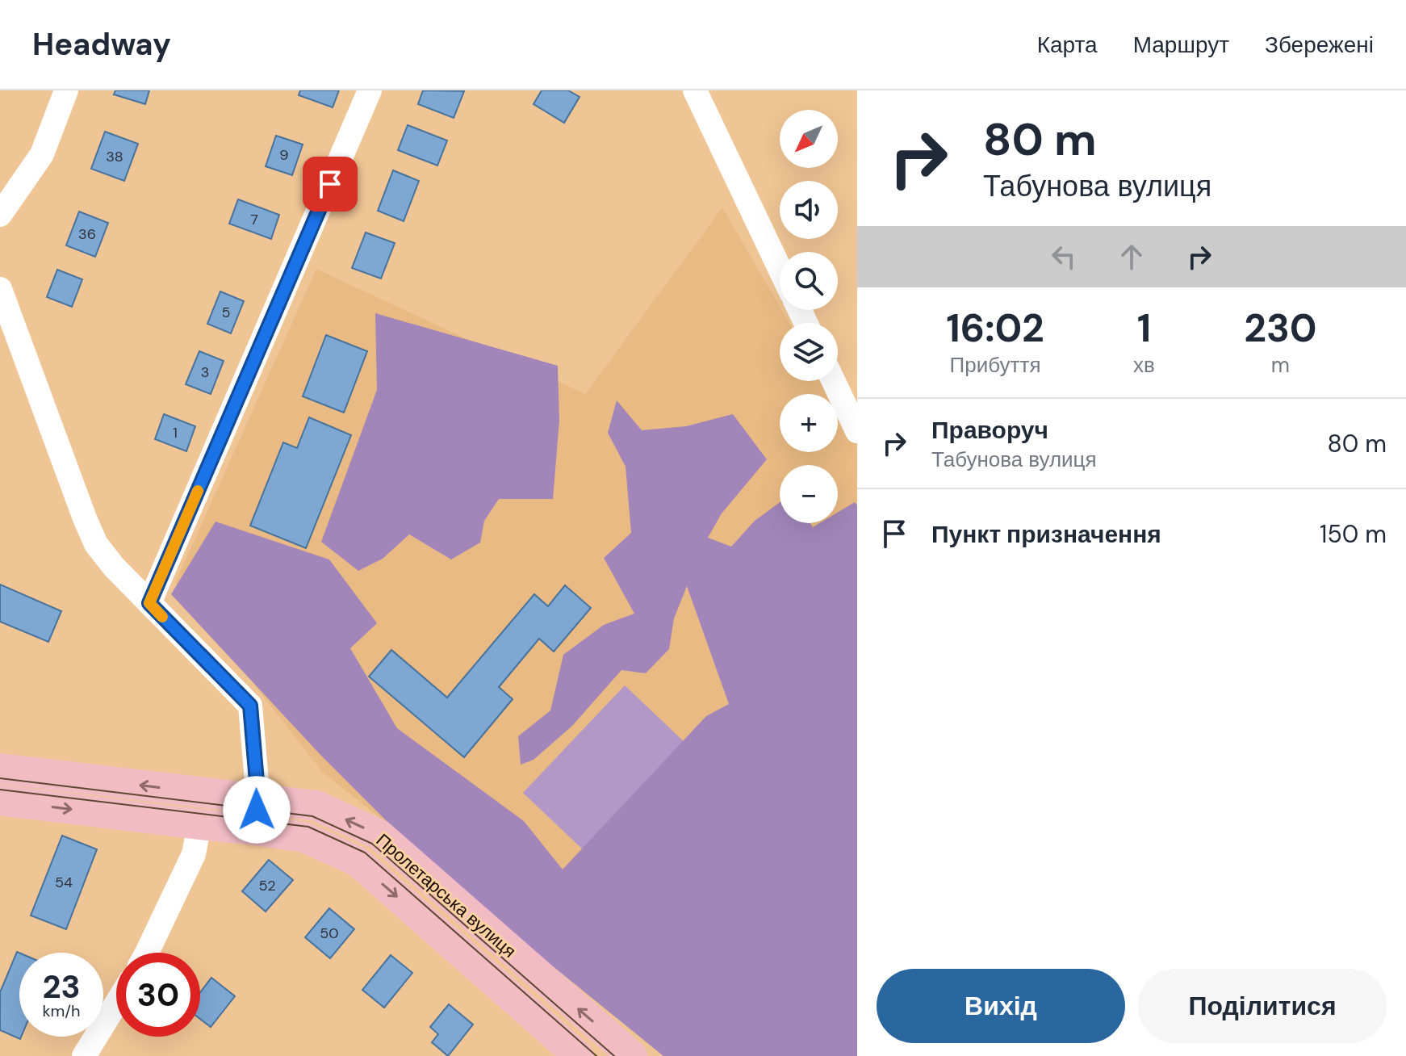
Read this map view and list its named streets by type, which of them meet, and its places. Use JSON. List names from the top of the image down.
{
  "streets": {
    "main road": ["Пролетарська вулиця"]
  },
  "house_numbers": [
    "9",
    "38",
    "7",
    "36",
    "5",
    "3",
    "1",
    "54",
    "52",
    "50"
  ],
  "north": "bottom left",
  "page": {
    "header": "Headway",
    "nav": ["Карта", "Маршрут", "Збережені"],
    "turn": ["80 m", "Табунова вулиця"],
    "map_buttons": ["+", "−"],
    "eta": [
      "16:02",
      "Прибуття",
      "1",
      "хв",
      "230",
      "m"
    ],
    "list": [
      {
        "name": "Праворуч",
        "note": "Табунова вулиця",
        "value": "80 m"
      },
      {
        "name": "Пункт призначення",
        "value": "150 m"
      }
    ],
    "speed": "23 km/h",
    "limit": "30",
    "buttons": ["Вихід", "Поділитися"]
  }
}
